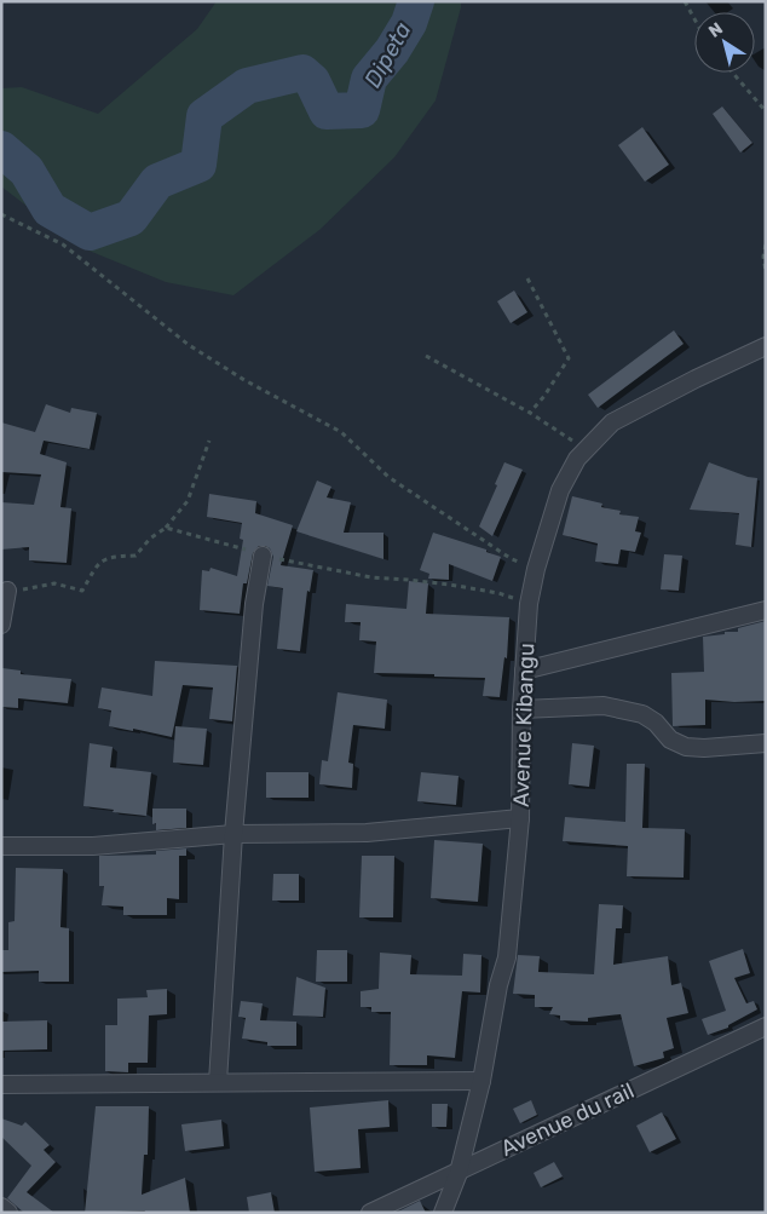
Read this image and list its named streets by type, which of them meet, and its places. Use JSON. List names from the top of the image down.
{
  "streets": {
    "street": ["Avenue Kibangu", "Avenue du rail"]
  },
  "crossings": [
    ["Avenue Kibangu", "Avenue du rail"]
  ],
  "water": ["Dipeta"],
  "north": "top left"
}
